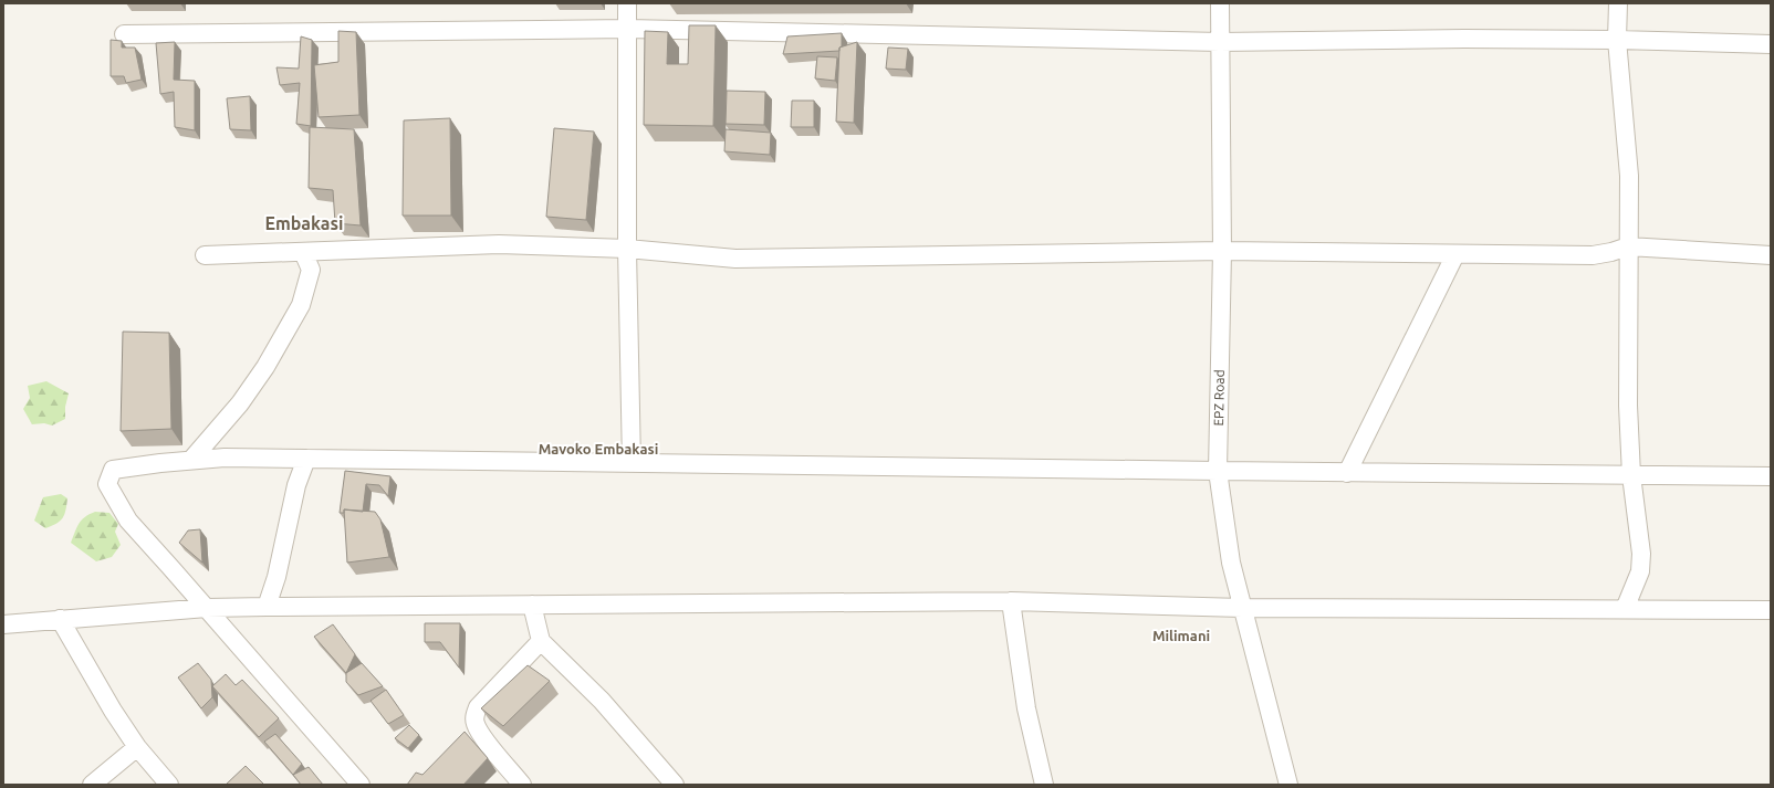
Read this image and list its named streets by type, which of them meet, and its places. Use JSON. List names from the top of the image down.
{
  "streets": {
    "street": ["EPZ Road"]
  },
  "districts": ["Embakasi", "Mavoko Embakasi", "Milimani"]
}
